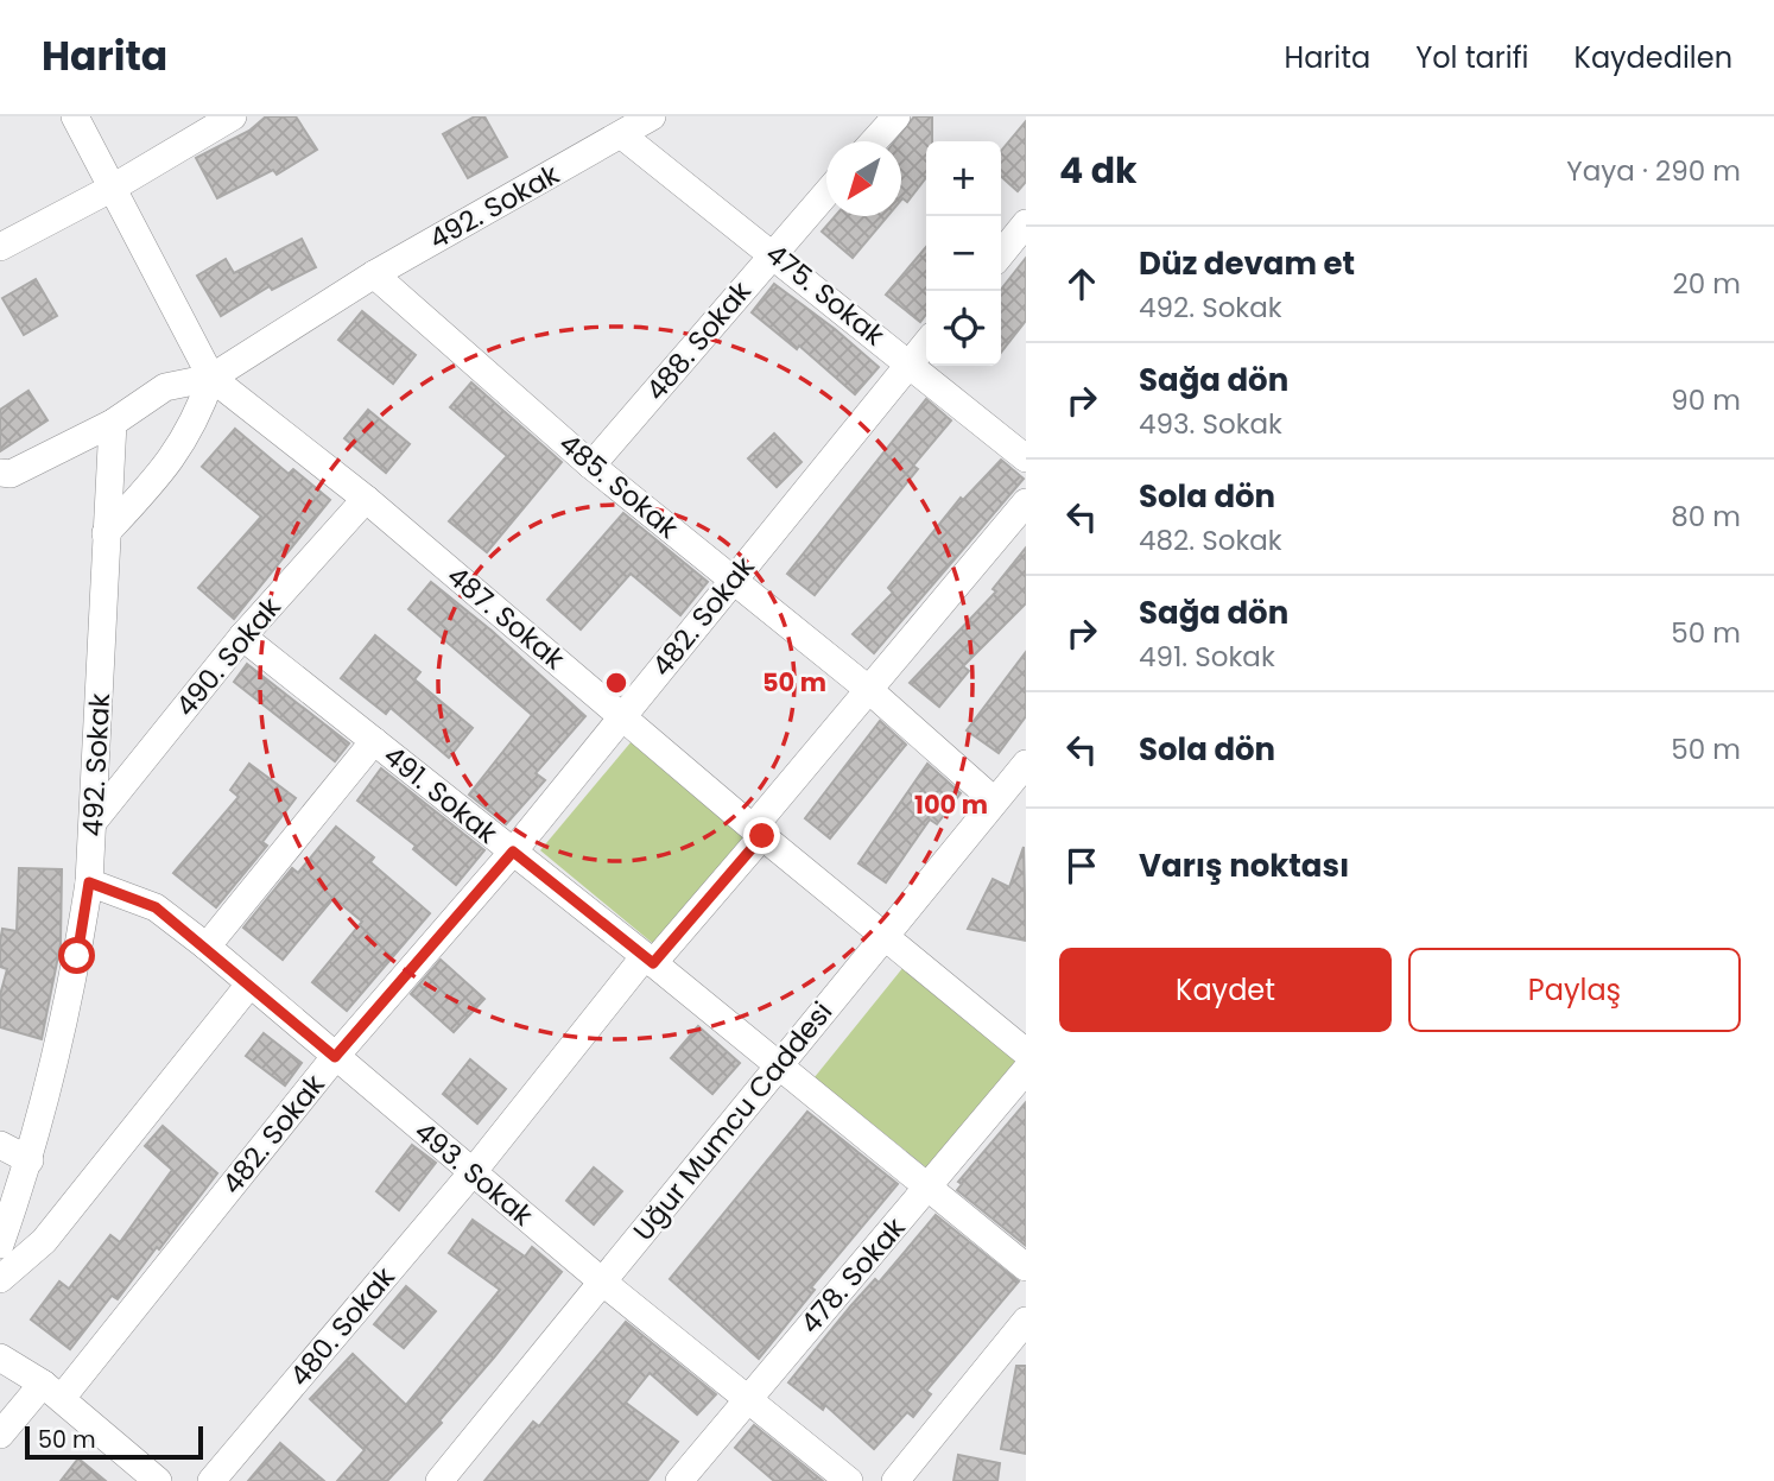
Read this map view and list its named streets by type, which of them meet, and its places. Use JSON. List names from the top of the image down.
{
  "streets": {
    "street": [
      "492. Sokak",
      "475. Sokak",
      "488. Sokak",
      "485. Sokak",
      "482. Sokak",
      "487. Sokak",
      "490. Sokak",
      "491. Sokak",
      "Uğur Mumcu Caddesi",
      "493. Sokak",
      "478. Sokak",
      "480. Sokak"
    ]
  },
  "crossings": [
    ["492. Sokak", "475. Sokak"],
    ["492. Sokak", "485. Sokak"],
    ["492. Sokak", "487. Sokak"],
    ["492. Sokak", "490. Sokak"],
    ["492. Sokak", "493. Sokak"],
    ["475. Sokak", "488. Sokak"],
    ["475. Sokak", "482. Sokak"],
    ["488. Sokak", "485. Sokak"],
    ["485. Sokak", "482. Sokak"],
    ["485. Sokak", "Uğur Mumcu Caddesi"],
    ["485. Sokak", "480. Sokak"],
    ["482. Sokak", "487. Sokak"],
    ["482. Sokak", "491. Sokak"],
    ["482. Sokak", "493. Sokak"],
    ["487. Sokak", "490. Sokak"],
    ["487. Sokak", "Uğur Mumcu Caddesi"],
    ["487. Sokak", "480. Sokak"],
    ["490. Sokak", "491. Sokak"],
    ["491. Sokak", "Uğur Mumcu Caddesi"],
    ["491. Sokak", "478. Sokak"],
    ["491. Sokak", "480. Sokak"],
    ["Uğur Mumcu Caddesi", "493. Sokak"],
    ["493. Sokak", "478. Sokak"],
    ["493. Sokak", "480. Sokak"]
  ],
  "scale_bar": "50 m",
  "north": "bottom left",
  "page": {
    "header": "Harita",
    "nav": ["Harita", "Yol tarifi", "Kaydedilen"],
    "heading": ["4 dk", "Yaya · 290 m"],
    "map_buttons": ["+", "−"],
    "list": [
      ["Düz devam et", "492. Sokak", "20 m"],
      ["Sağa dön", "493. Sokak", "90 m"],
      ["Sola dön", "482. Sokak", "80 m"],
      ["Sağa dön", "491. Sokak", "50 m"],
      ["Sola dön", "50 m"],
      "Varış noktası"
    ],
    "buttons": ["Kaydet", "Paylaş"],
    "scale": "50 m"
  },
  "rings": ["50 m", "100 m"]
}
